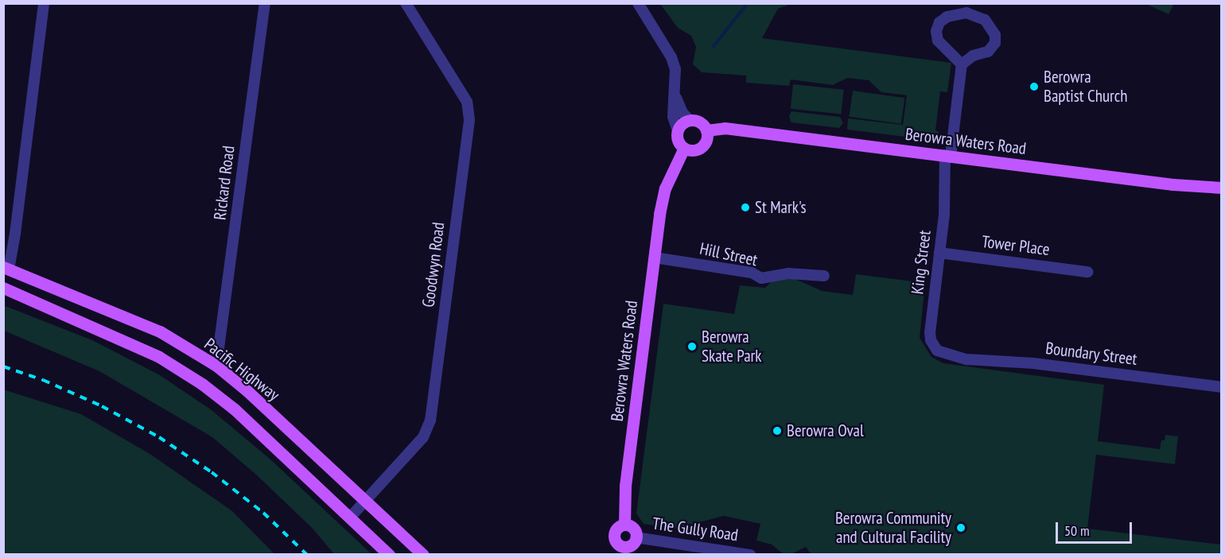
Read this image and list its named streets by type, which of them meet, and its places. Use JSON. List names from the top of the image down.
{
  "streets": {
    "main road": ["Berowra Waters Road", "Pacific Highway"],
    "street": [
      "Rickard Road",
      "Tower Place",
      "Hill Street",
      "King Street",
      "Goodwyn Road",
      "Boundary Street",
      "The Gully Road"
    ]
  },
  "crossings": [
    ["Berowra Waters Road", "Hill Street"],
    ["Berowra Waters Road", "King Street"],
    ["Berowra Waters Road", "The Gully Road"],
    ["Rickard Road", "Pacific Highway"],
    ["Tower Place", "King Street"],
    ["King Street", "Boundary Street"],
    ["Goodwyn Road", "Pacific Highway"]
  ],
  "places": [
    "Berowra Baptist Church",
    "St Mark's",
    "Berowra Skate Park",
    "Berowra Oval",
    "Berowra Community and Cultural Facility"
  ],
  "scale_bar": "50 m"
}
